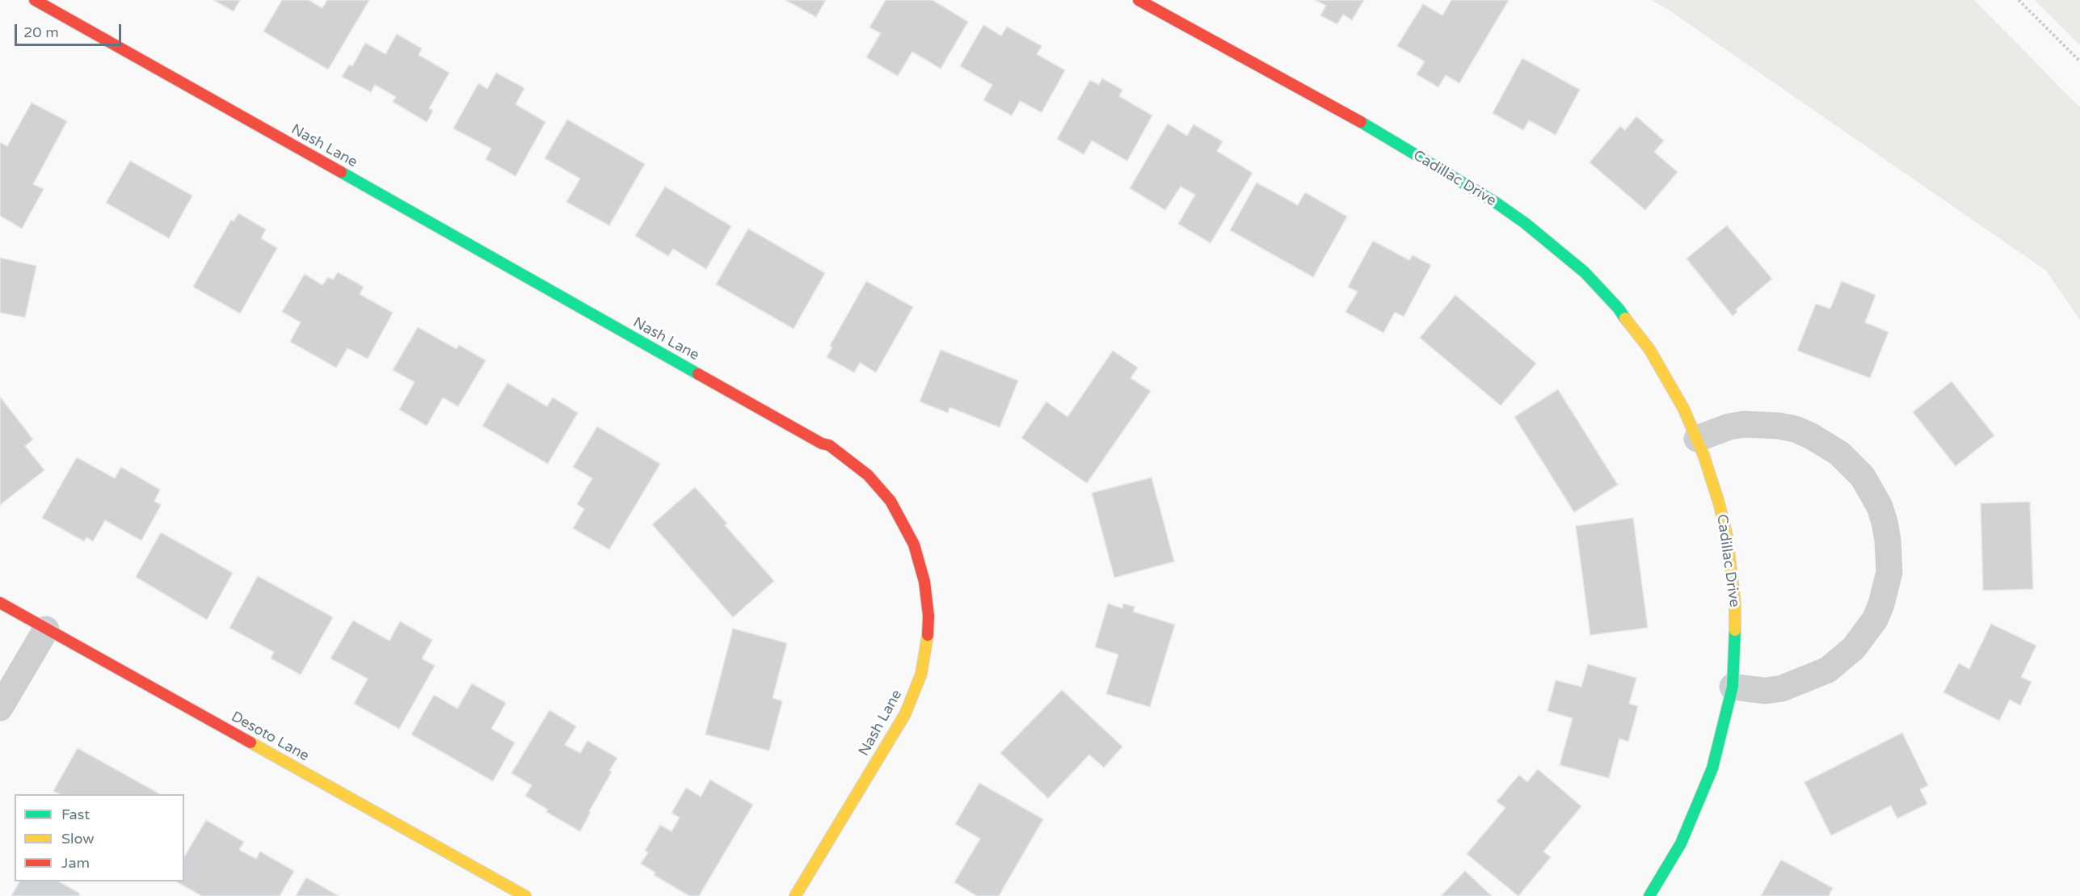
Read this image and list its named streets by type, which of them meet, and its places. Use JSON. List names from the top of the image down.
{
  "streets": {
    "street": ["Nash Lane", "Cadillac Drive", "Desoto Lane"]
  },
  "legend": ["Fast", "Slow", "Jam"],
  "scale_bar": "20 m"
}
